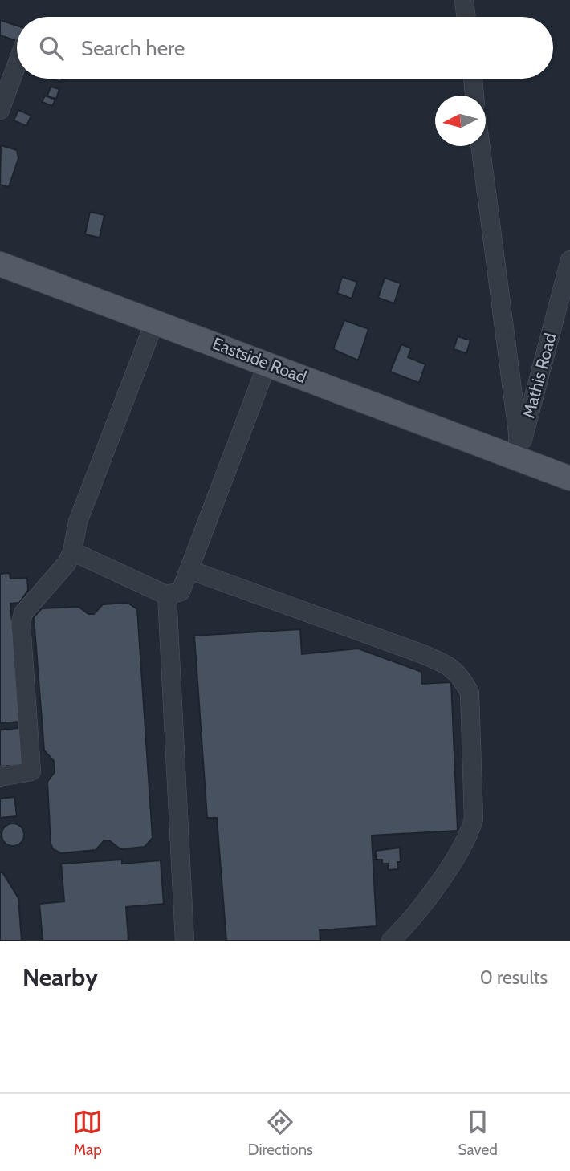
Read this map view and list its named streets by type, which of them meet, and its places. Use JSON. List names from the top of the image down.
{
  "streets": {
    "main road": ["Eastside Road"],
    "street": ["Mathis Road"]
  },
  "crossings": [
    ["Eastside Road", "Mathis Road"]
  ],
  "north": "left",
  "page": {
    "search": "Search here",
    "heading": ["Nearby", "0 results"],
    "nav": ["Map", "Directions", "Saved"]
  }
}
